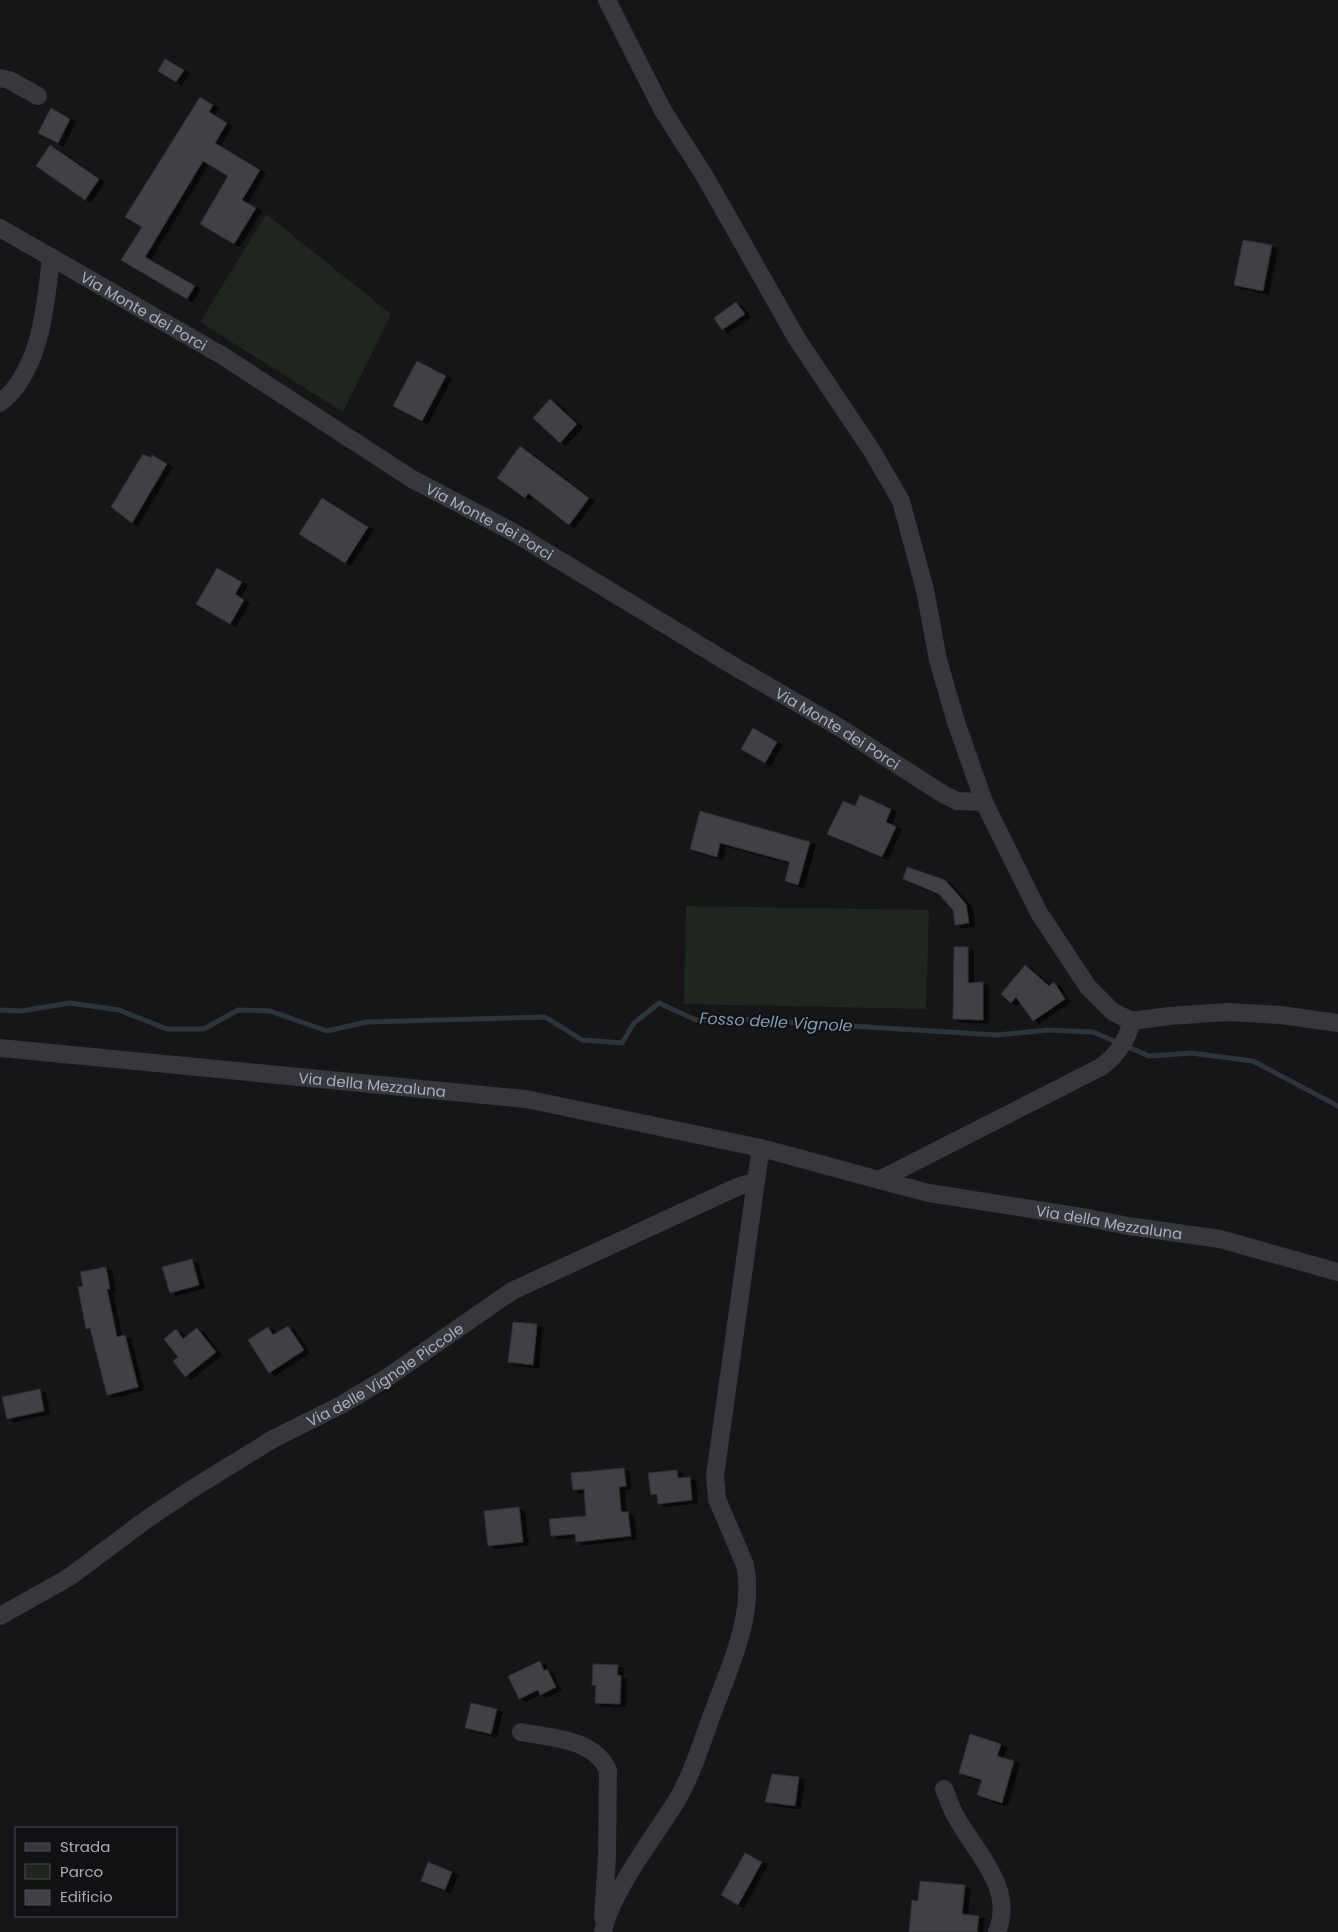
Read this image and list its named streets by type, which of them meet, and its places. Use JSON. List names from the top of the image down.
{
  "streets": {
    "street": ["Via Monte dei Porci", "Via della Mezzaluna", "Via delle Vignole Piccole"]
  },
  "water": ["Fosso delle Vignole"],
  "legend": ["Strada", "Parco", "Edificio"]
}
